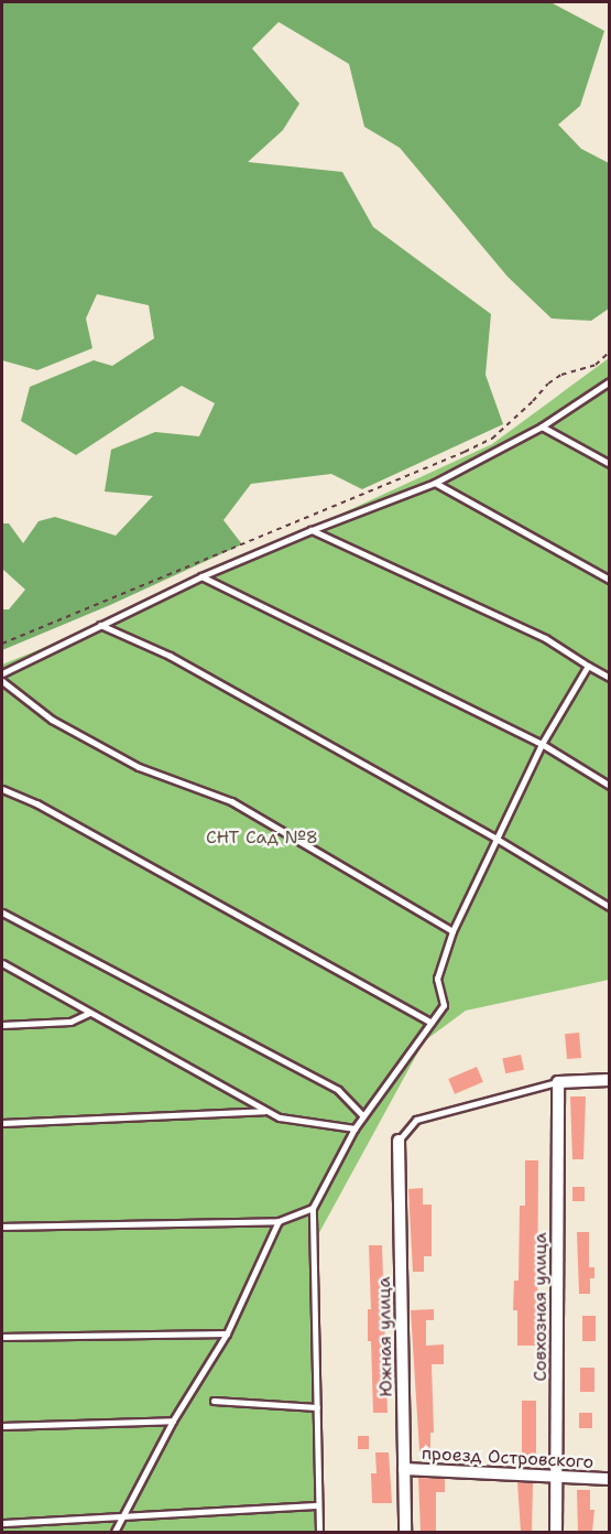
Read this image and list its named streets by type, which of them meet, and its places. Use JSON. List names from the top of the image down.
{
  "streets": {
    "street": ["Совхозная улица", "Южная улица", "проезд Островского"]
  },
  "crossings": [
    ["Совхозная улица", "проезд Островского"],
    ["Южная улица", "проезд Островского"]
  ],
  "parks": ["СНТ Сад №8"]
}
